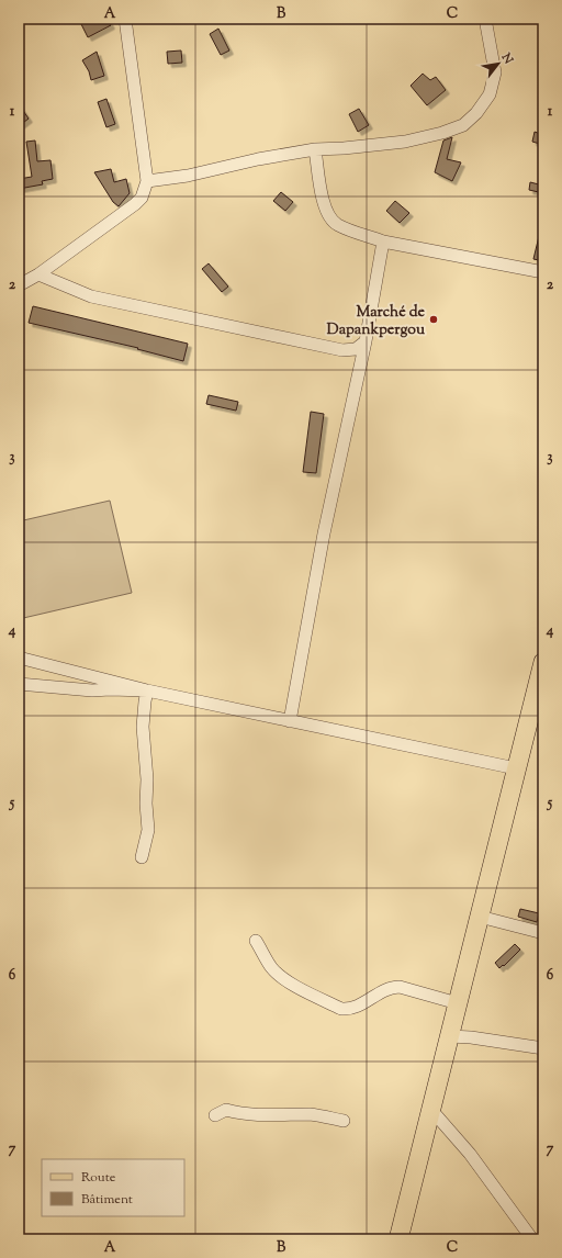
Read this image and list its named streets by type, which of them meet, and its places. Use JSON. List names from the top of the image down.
{
  "places": ["Marché de Dapankpergou"],
  "legend": ["Route", "Bâtiment"],
  "north": "top right",
  "grid": {
    "columns": ["A", "B", "C"],
    "rows": [
      "1",
      "2",
      "3",
      "4",
      "5",
      "6",
      "7"
    ]
  }
}
